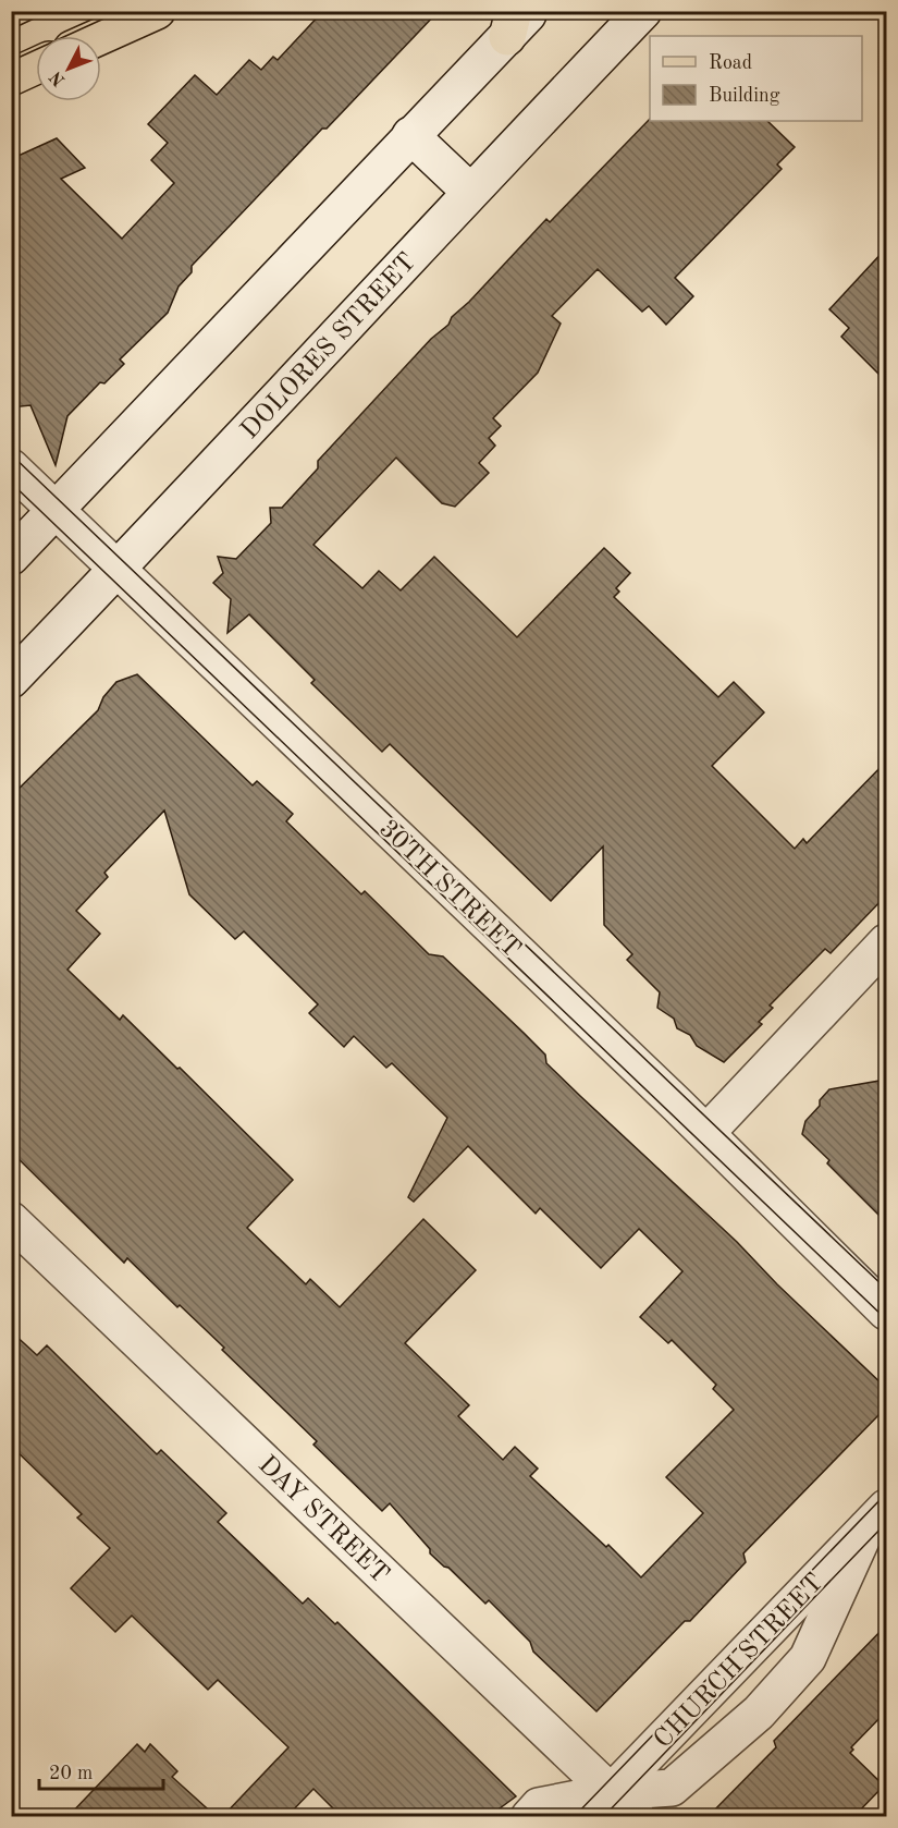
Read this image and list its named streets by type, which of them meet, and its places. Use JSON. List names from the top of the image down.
{
  "streets": {
    "street": [
      "DOLORES STREET",
      "30TH STREET",
      "DAY STREET",
      "CHURCH STREET"
    ]
  },
  "crossings": [
    ["DOLORES STREET", "30TH STREET"],
    ["DAY STREET", "CHURCH STREET"]
  ],
  "legend": ["Road", "Building"],
  "scale_bar": "20 m",
  "north": "bottom left"
}
